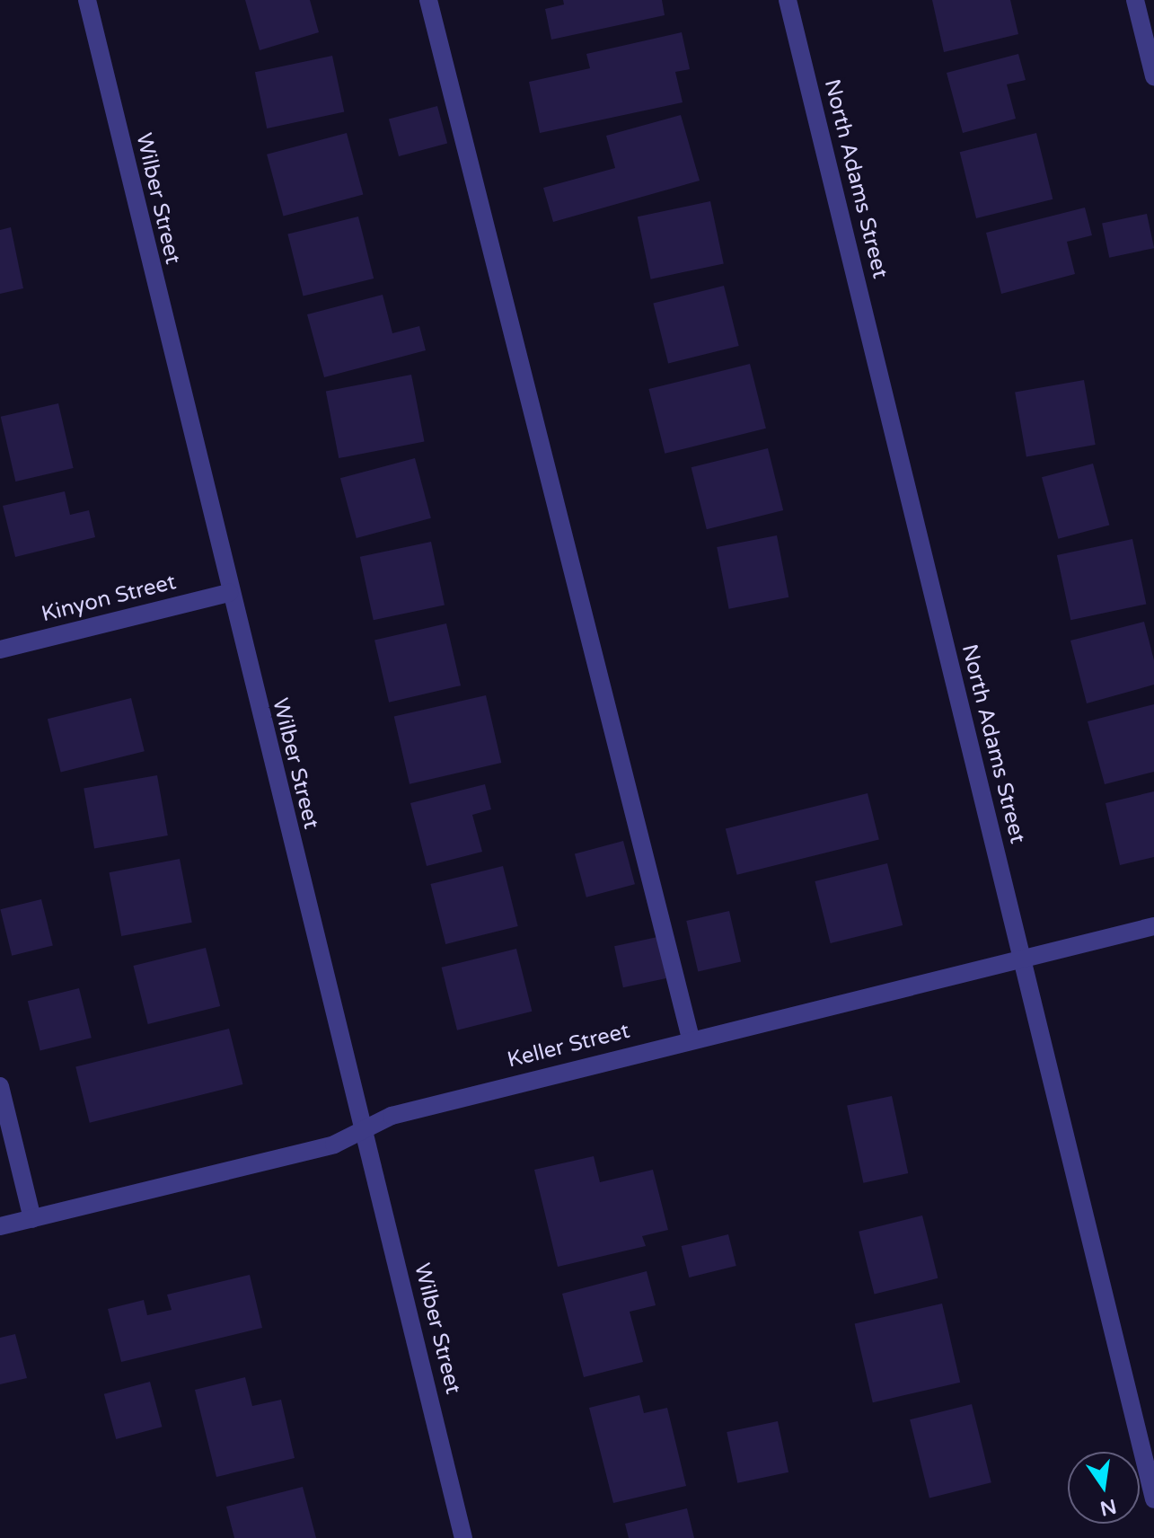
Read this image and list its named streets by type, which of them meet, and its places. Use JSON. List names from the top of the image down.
{
  "streets": {
    "street": [
      "North Adams Street",
      "Wilber Street",
      "Kinyon Street",
      "Keller Street"
    ]
  },
  "crossings": [
    ["North Adams Street", "Keller Street"],
    ["Wilber Street", "Kinyon Street"],
    ["Wilber Street", "Keller Street"]
  ],
  "north": "bottom"
}
